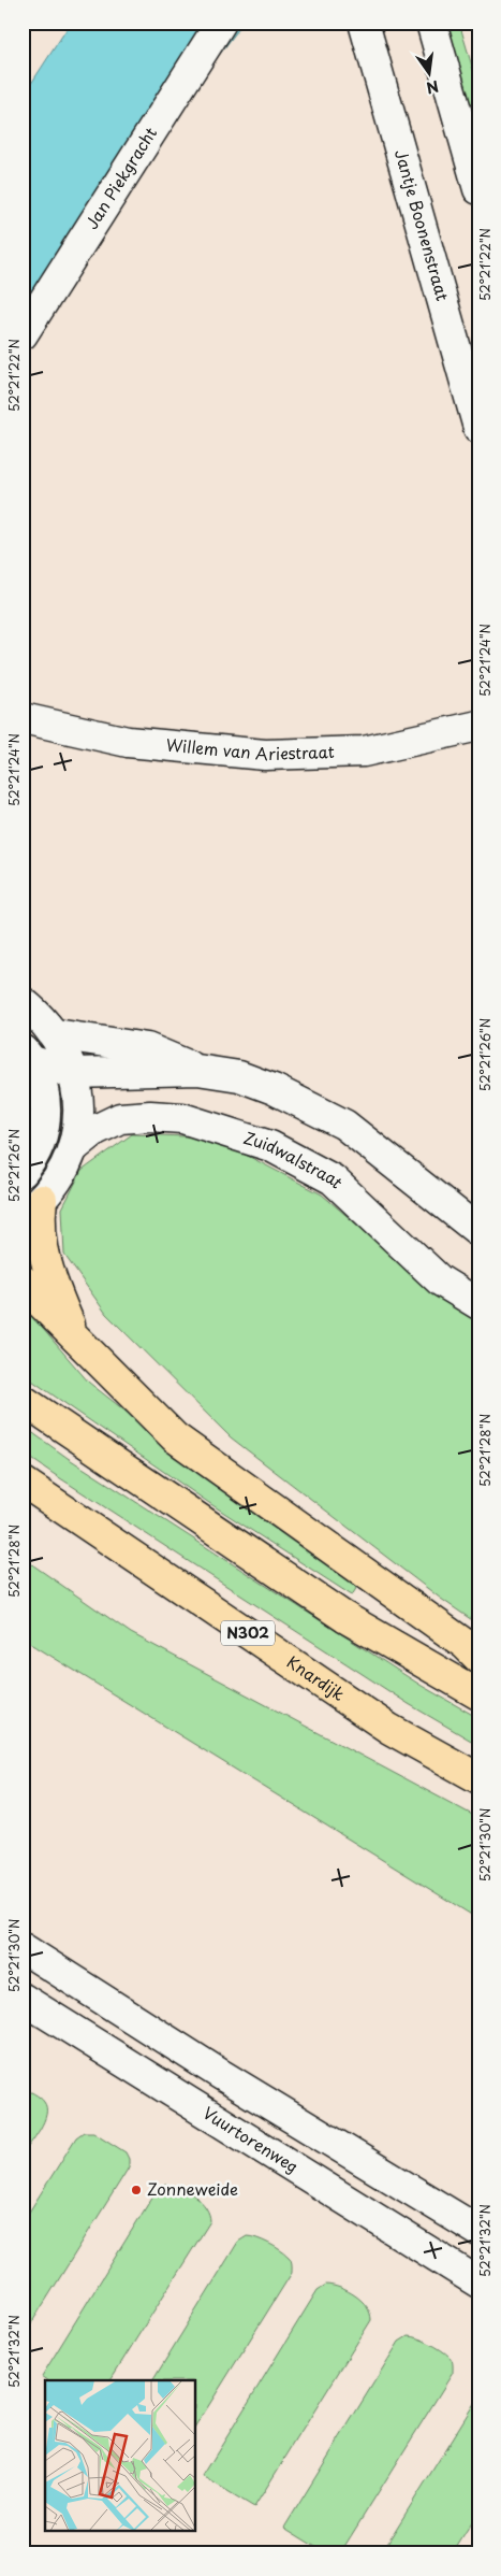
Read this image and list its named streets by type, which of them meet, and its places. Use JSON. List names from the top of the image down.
{
  "streets": {
    "main road": ["N302", "Knardijk"],
    "street": [
      "Jan Piekgracht",
      "Jantje Boonenstraat",
      "Willem van Ariestraat",
      "Zuidwalstraat",
      "Vuurtorenweg"
    ]
  },
  "places": ["Zonneweide"],
  "north": "bottom",
  "coordinates": [
    "52°21'22\"N",
    "52°21'24\"N",
    "52°21'26\"N",
    "52°21'28\"N",
    "52°21'30\"N",
    "52°21'32\"N"
  ]
}
